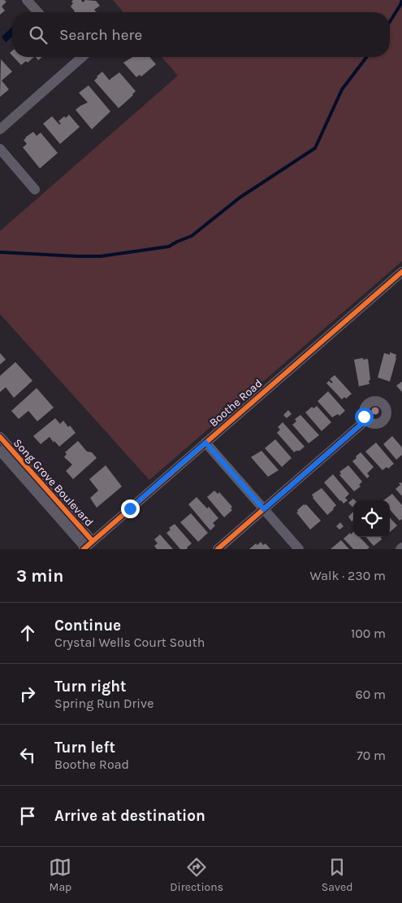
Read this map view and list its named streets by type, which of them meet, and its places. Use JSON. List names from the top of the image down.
{
  "streets": {
    "street": ["Boothe Road", "Song Grove Boulevard"]
  },
  "crossings": [
    ["Boothe Road", "Song Grove Boulevard"]
  ],
  "page": {
    "search": "Search here",
    "heading": ["3 min", "Walk · 230 m"],
    "list": [
      ["Continue", "Crystal Wells Court South", "100 m"],
      ["Turn right", "Spring Run Drive", "60 m"],
      ["Turn left", "Boothe Road", "70 m"],
      "Arrive at destination"
    ],
    "nav": ["Map", "Directions", "Saved"]
  }
}
